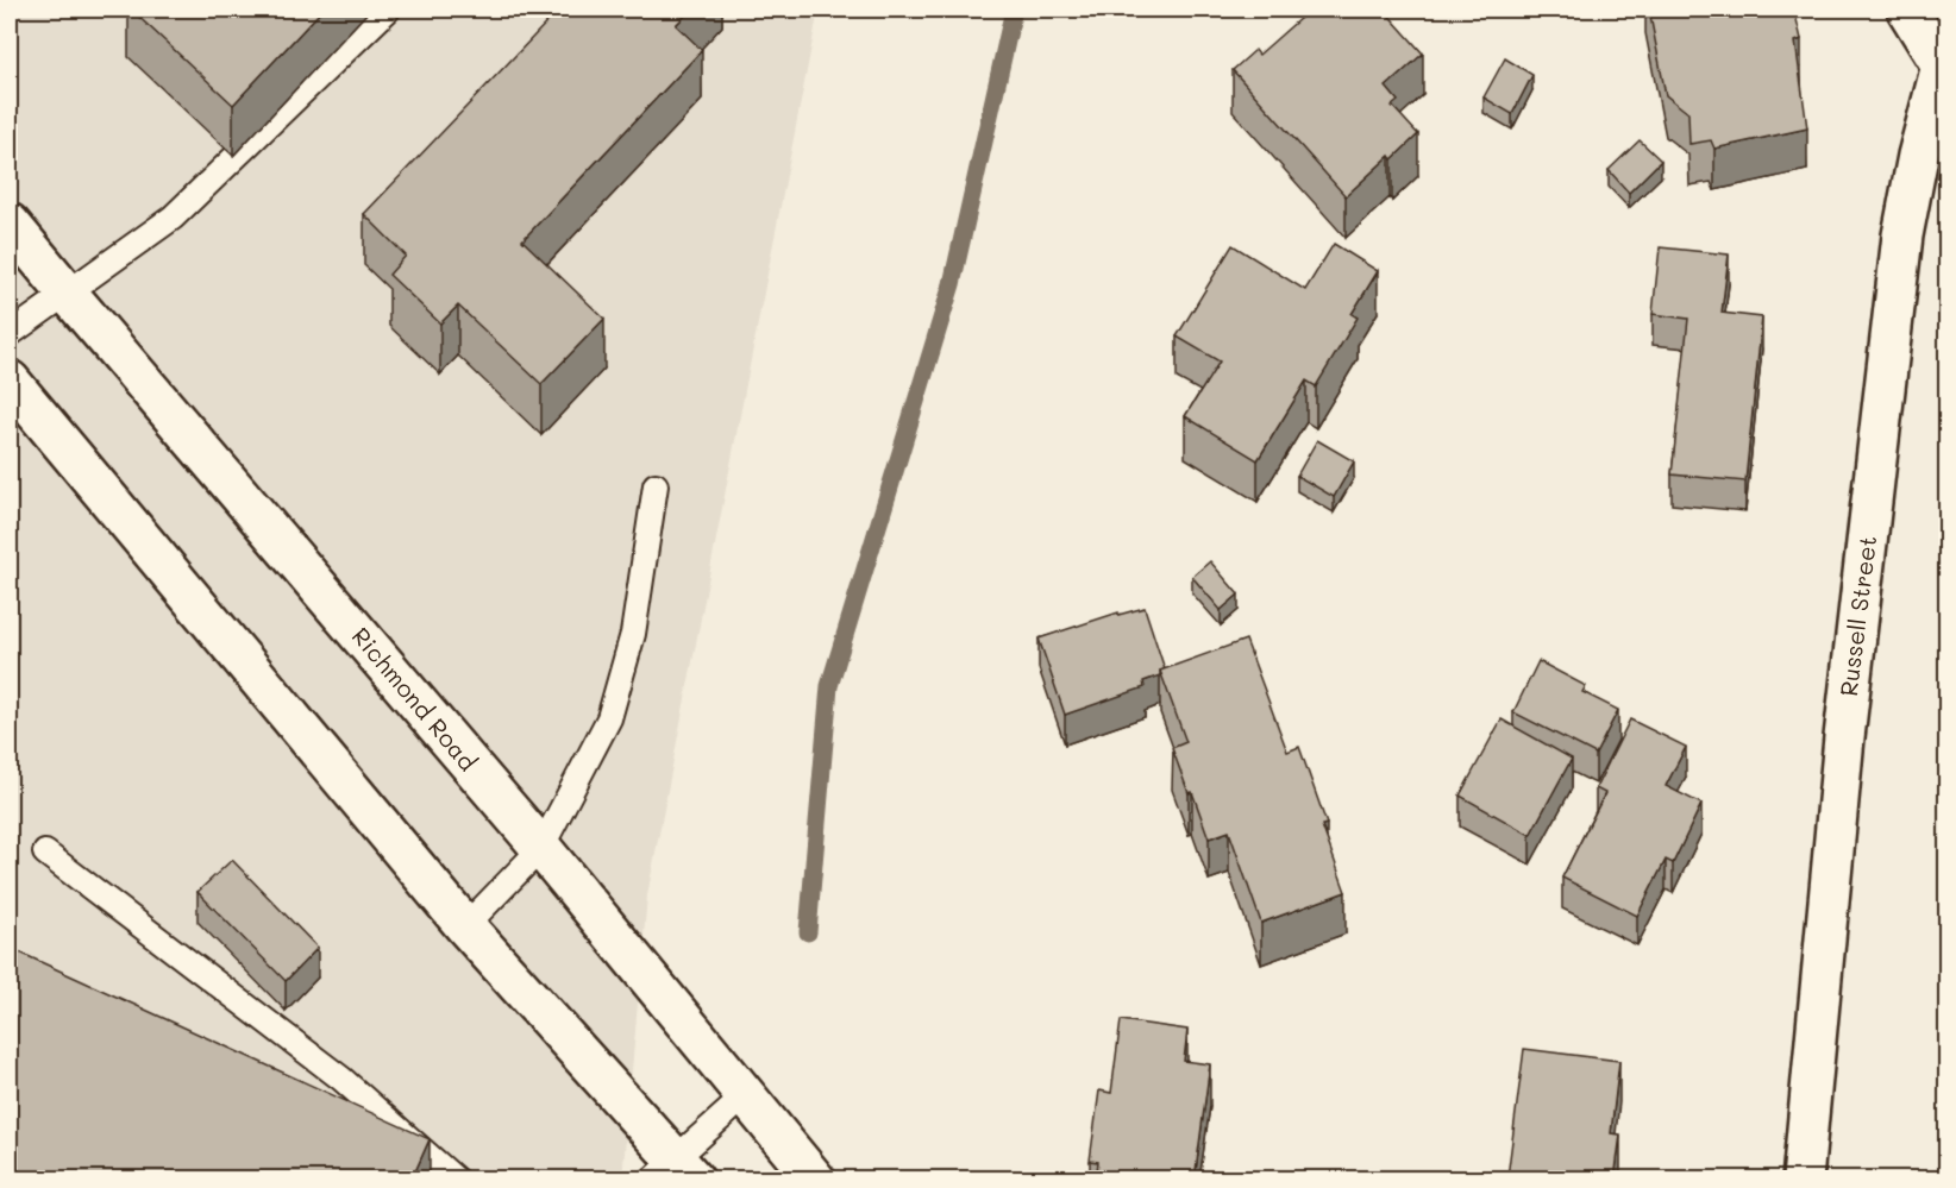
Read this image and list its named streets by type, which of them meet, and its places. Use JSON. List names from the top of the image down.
{
  "streets": {
    "main road": ["Russell Street", "Richmond Road"]
  }
}
